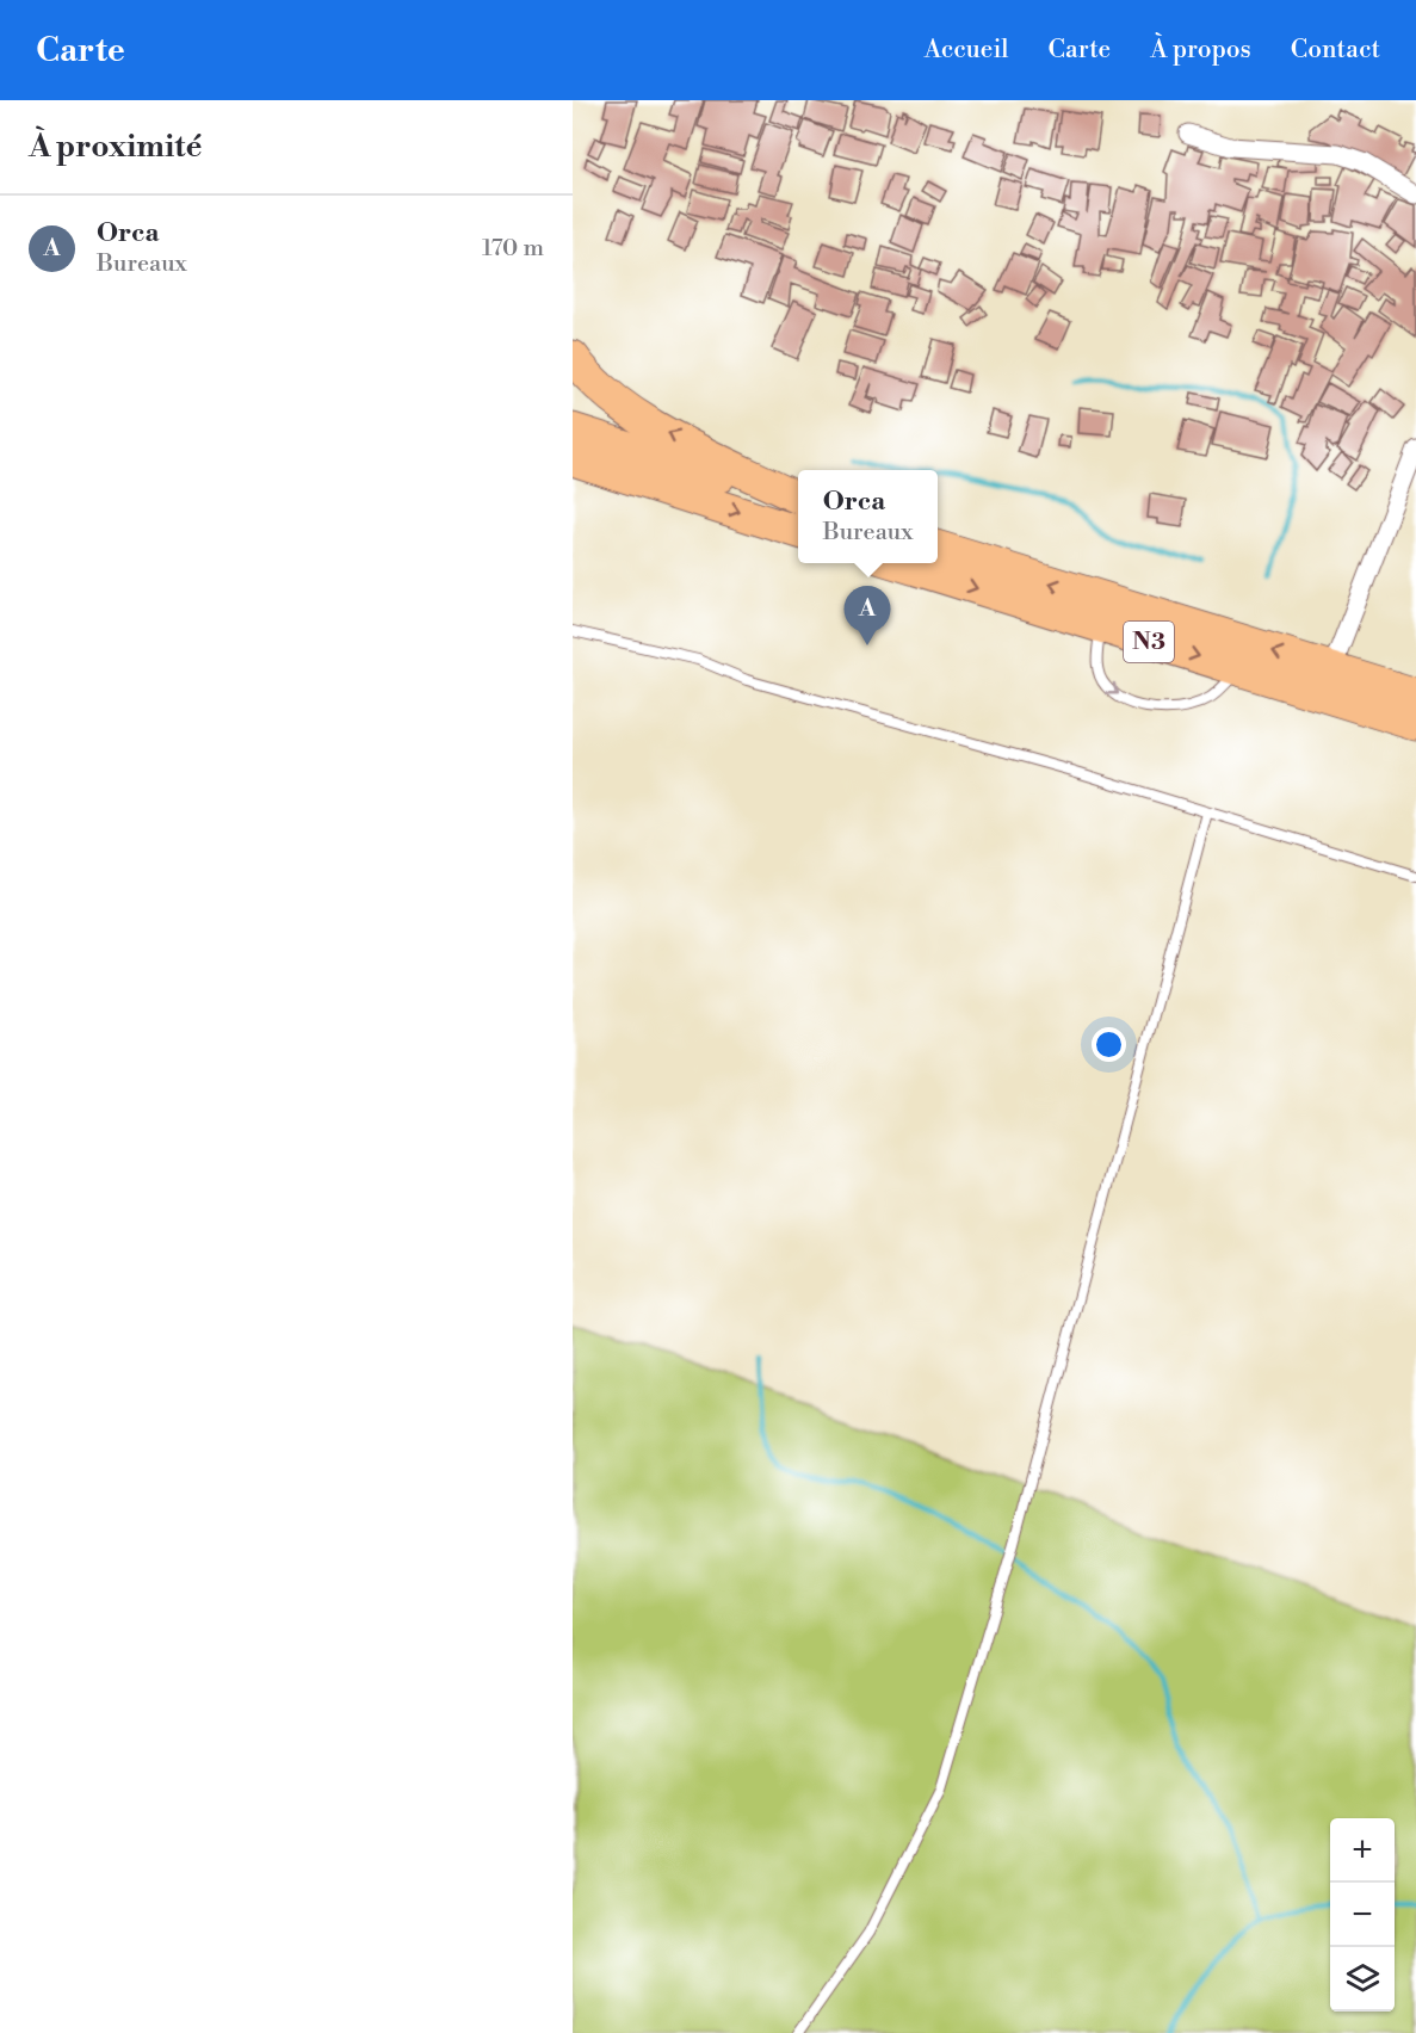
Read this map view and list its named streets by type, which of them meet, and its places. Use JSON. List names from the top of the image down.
{
  "streets": {
    "highway": ["N3"]
  },
  "page": {
    "header": "Carte",
    "nav": [
      "Accueil",
      "Carte",
      "À propos",
      "Contact"
    ],
    "heading": "À proximité",
    "list": [
      {
        "mark": "A",
        "name": "Orca",
        "note": "Bureaux",
        "value": "170 m"
      }
    ],
    "popup": ["Orca", "Bureaux"],
    "pins": "A",
    "map_buttons": ["+", "−"]
  }
}
